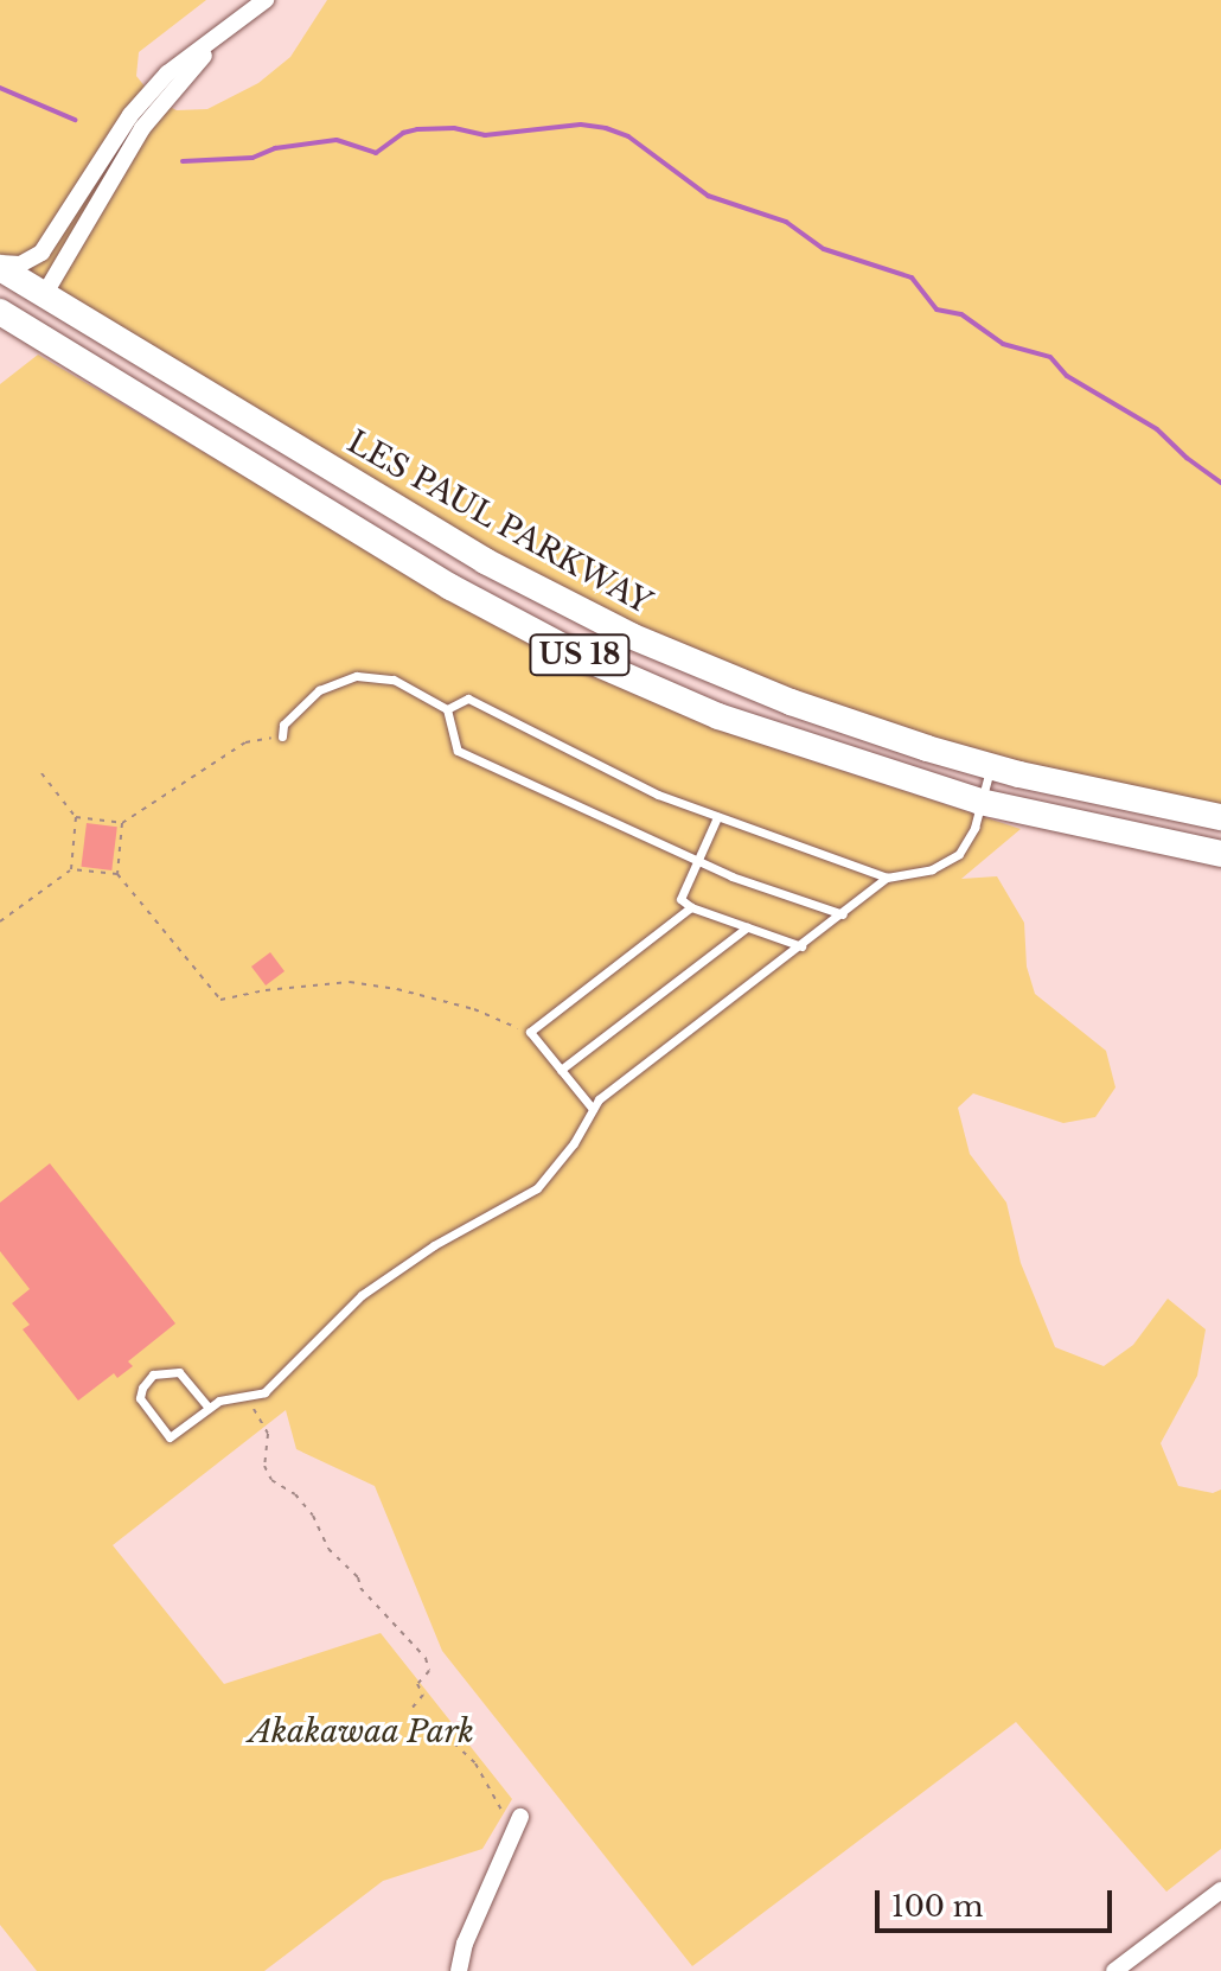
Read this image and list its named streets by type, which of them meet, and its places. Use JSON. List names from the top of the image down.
{
  "streets": {
    "main road": ["LES PAUL PARKWAY", "US 18"]
  },
  "parks": ["Akakawaa Park"],
  "scale_bar": "100 m"
}
